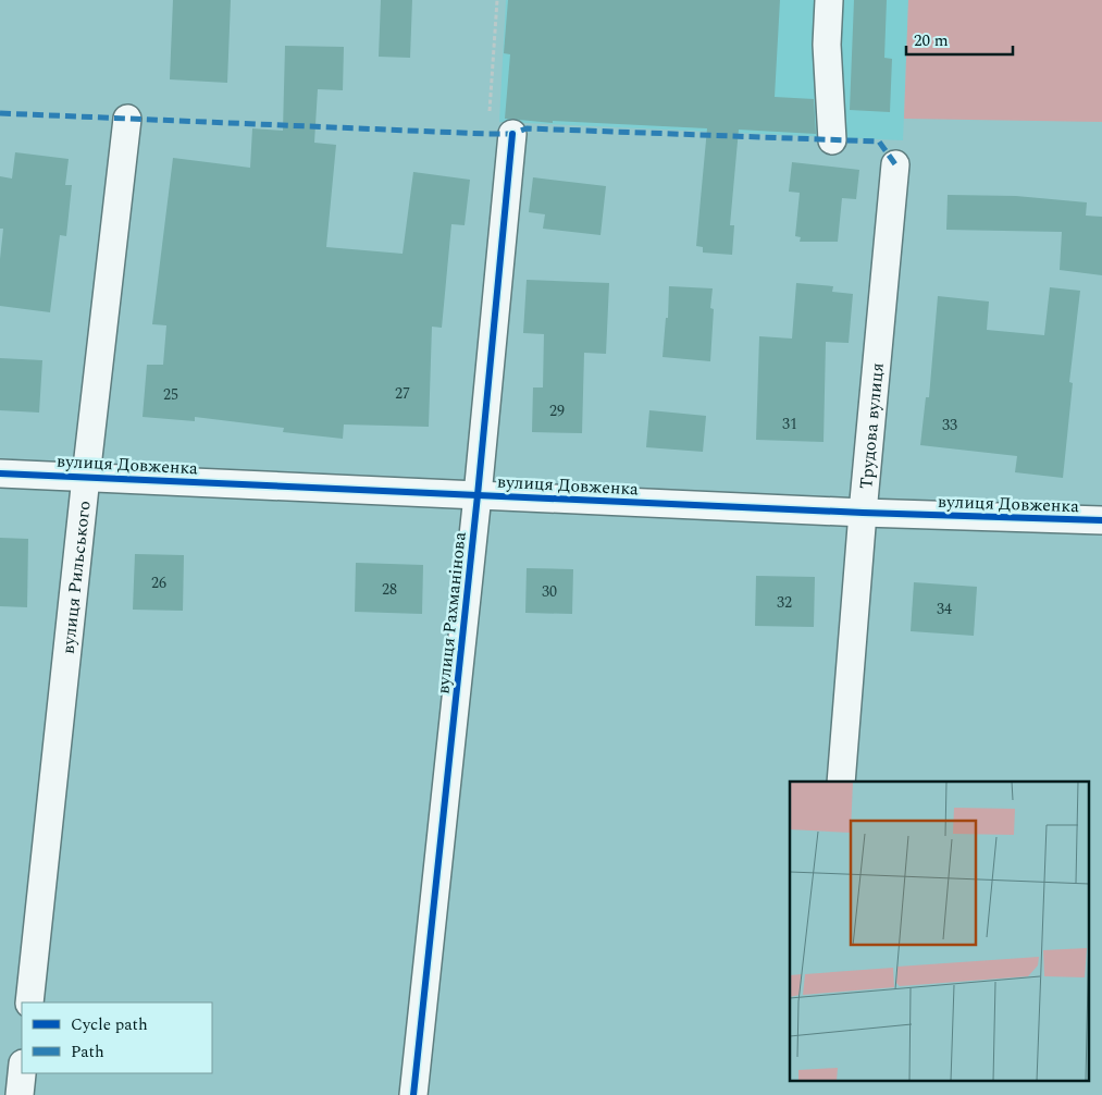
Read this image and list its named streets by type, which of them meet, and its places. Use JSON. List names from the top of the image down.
{
  "streets": {
    "street": [
      "Трудова вулиця",
      "вулиця Довженка",
      "вулиця Рильського",
      "вулиця Рахманінова"
    ]
  },
  "crossings": [
    ["Трудова вулиця", "вулиця Довженка"],
    ["вулиця Довженка", "вулиця Рильського"],
    ["вулиця Довженка", "вулиця Рахманінова"]
  ],
  "house_numbers": [
    "27",
    "25",
    "29",
    "31",
    "33",
    "26",
    "28",
    "30",
    "32",
    "34"
  ],
  "legend": ["Cycle path", "Path"],
  "scale_bar": "20 m"
}
